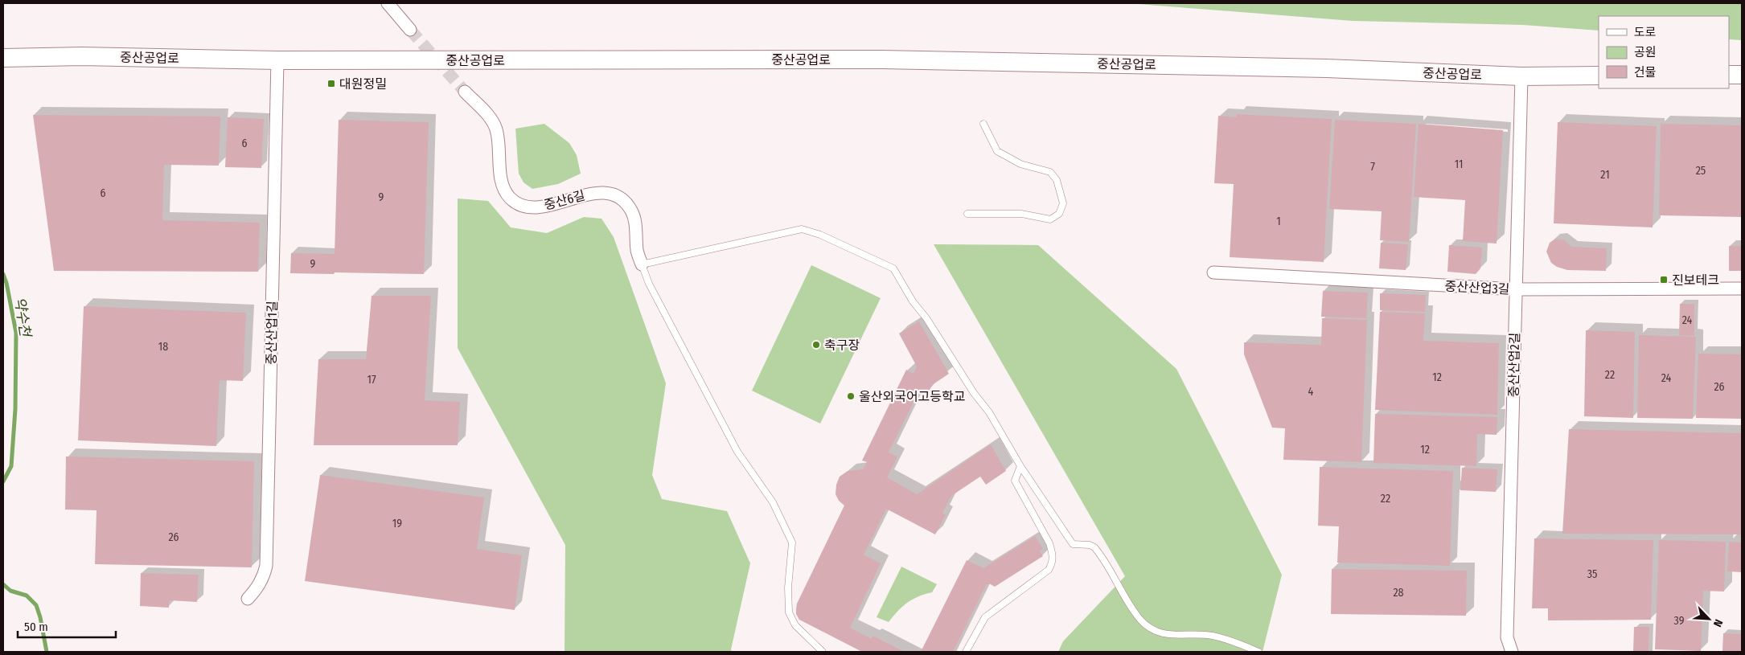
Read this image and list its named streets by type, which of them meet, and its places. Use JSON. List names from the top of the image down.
{
  "streets": {
    "street": [
      "중산공업로",
      "중산6길",
      "중산산업3길",
      "중산산업1길",
      "중산산업2길"
    ]
  },
  "crossings": [
    ["중산공업로", "중산산업1길"],
    ["중산공업로", "중산산업2길"],
    ["중산산업3길", "중산산업2길"]
  ],
  "water": ["약수천"],
  "places": {
    "transit": ["대원정밀", "진보테크"],
    "other": ["축구장", "울산외국어고등학교"]
  },
  "house_numbers": [
    "6",
    "11",
    "7",
    "25",
    "21",
    "6",
    "9",
    "1",
    "9",
    "24",
    "18",
    "22",
    "12",
    "24",
    "17",
    "26",
    "4",
    "12",
    "22",
    "19",
    "26",
    "35",
    "28",
    "39"
  ],
  "legend": ["도로", "공원", "건물"],
  "scale_bar": "50 m",
  "north": "bottom right"
}
